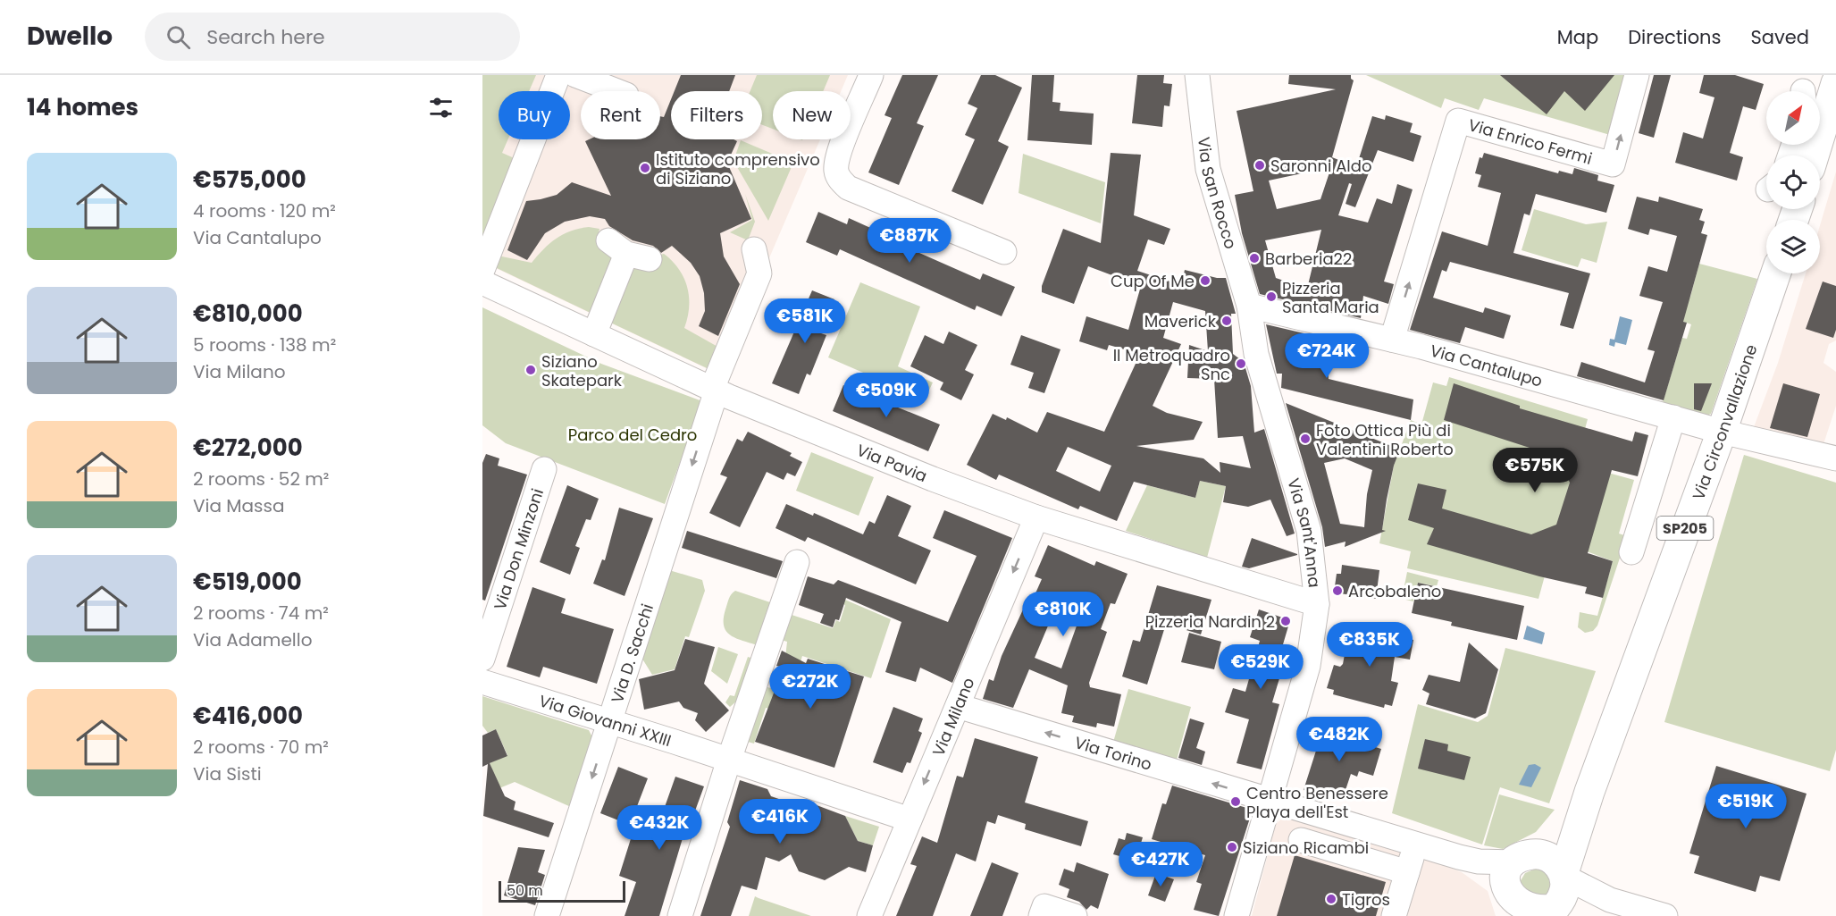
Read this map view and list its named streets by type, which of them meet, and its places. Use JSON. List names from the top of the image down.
{
  "streets": {
    "main road": ["Via Circonvallazione", "SP205"],
    "street": [
      "Via Enrico Fermi",
      "Via San Rocco",
      "Via Cantalupo",
      "Via Pavia",
      "Via Sant'Anna",
      "Via Don Minzoni",
      "Via D. Sacchi",
      "Via Milano",
      "Via Giovanni XXIII",
      "Via Torino"
    ]
  },
  "crossings": [
    ["Via Enrico Fermi", "Via Cantalupo"],
    ["Via San Rocco", "Via Cantalupo"],
    ["Via San Rocco", "Via Sant'Anna"],
    ["Via Cantalupo", "Via Circonvallazione"],
    ["Via Cantalupo", "Via Sant'Anna"],
    ["Via Circonvallazione", "SP205"],
    ["Via Pavia", "Via Sant'Anna"],
    ["Via Pavia", "Via D. Sacchi"],
    ["Via Pavia", "Via Milano"],
    ["Via Sant'Anna", "Via Torino"],
    ["Via D. Sacchi", "Via Giovanni XXIII"],
    ["Via Milano", "Via Giovanni XXIII"],
    ["Via Milano", "Via Torino"]
  ],
  "one_way": ["Via Torino"],
  "parks": ["Parco del Cedro"],
  "places": [
    "Saronni Aldo",
    "Istituto comprensivo di Siziano",
    "Barberia22",
    "Cup Of Me",
    "Pizzeria Santa Maria",
    "Maverick",
    "Il Metroquadro Snc",
    "Siziano Skatepark",
    "Foto Ottica Più di Valentini Roberto",
    "Arcobaleno",
    "Pizzeria Nardin 2",
    "Centro Benessere Playa dell'Est",
    "Siziano Ricambi",
    "Tigros"
  ],
  "scale_bar": "50 m",
  "north": "top right",
  "page": {
    "header": "Dwello",
    "search": "Search here",
    "nav": ["Map", "Directions", "Saved"],
    "heading": "14 homes",
    "chip": [
      "Buy",
      "Rent",
      "Filters",
      "New"
    ],
    "list": [
      {
        "name": "€575,000",
        "note": "4 rooms · 120 m² · Via Cantalupo"
      },
      {
        "name": "€810,000",
        "note": "5 rooms · 138 m² · Via Milano"
      },
      {
        "name": "€272,000",
        "note": "2 rooms · 52 m² · Via Massa"
      },
      {
        "name": "€519,000",
        "note": "2 rooms · 74 m² · Via Adamello"
      },
      {
        "name": "€416,000",
        "note": "2 rooms · 70 m² · Via Sisti"
      }
    ],
    "price": [
      "€887K",
      "€581K",
      "€724K",
      "€509K",
      "€575K",
      "€810K",
      "€835K",
      "€529K",
      "€272K",
      "€482K",
      "€519K",
      "€416K",
      "€432K",
      "€427K"
    ],
    "scale": "50 m"
  }
}
